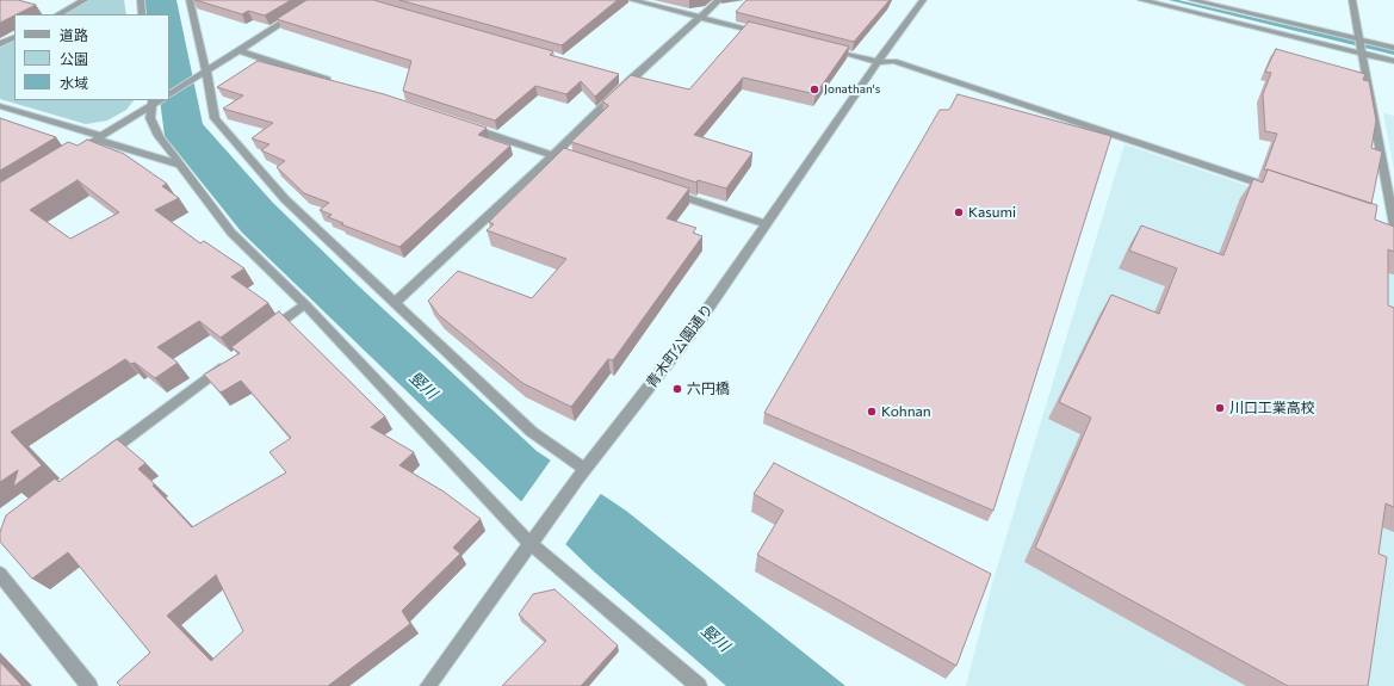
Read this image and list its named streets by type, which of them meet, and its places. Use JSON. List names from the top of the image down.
{
  "streets": {
    "street": ["青木町公園通り"]
  },
  "water": ["竪川"],
  "places": [
    "Jonathan's",
    "Kasumi",
    "六円橋",
    "川口工業高校",
    "Kohnan"
  ],
  "legend": ["道路", "公園", "水域"]
}
